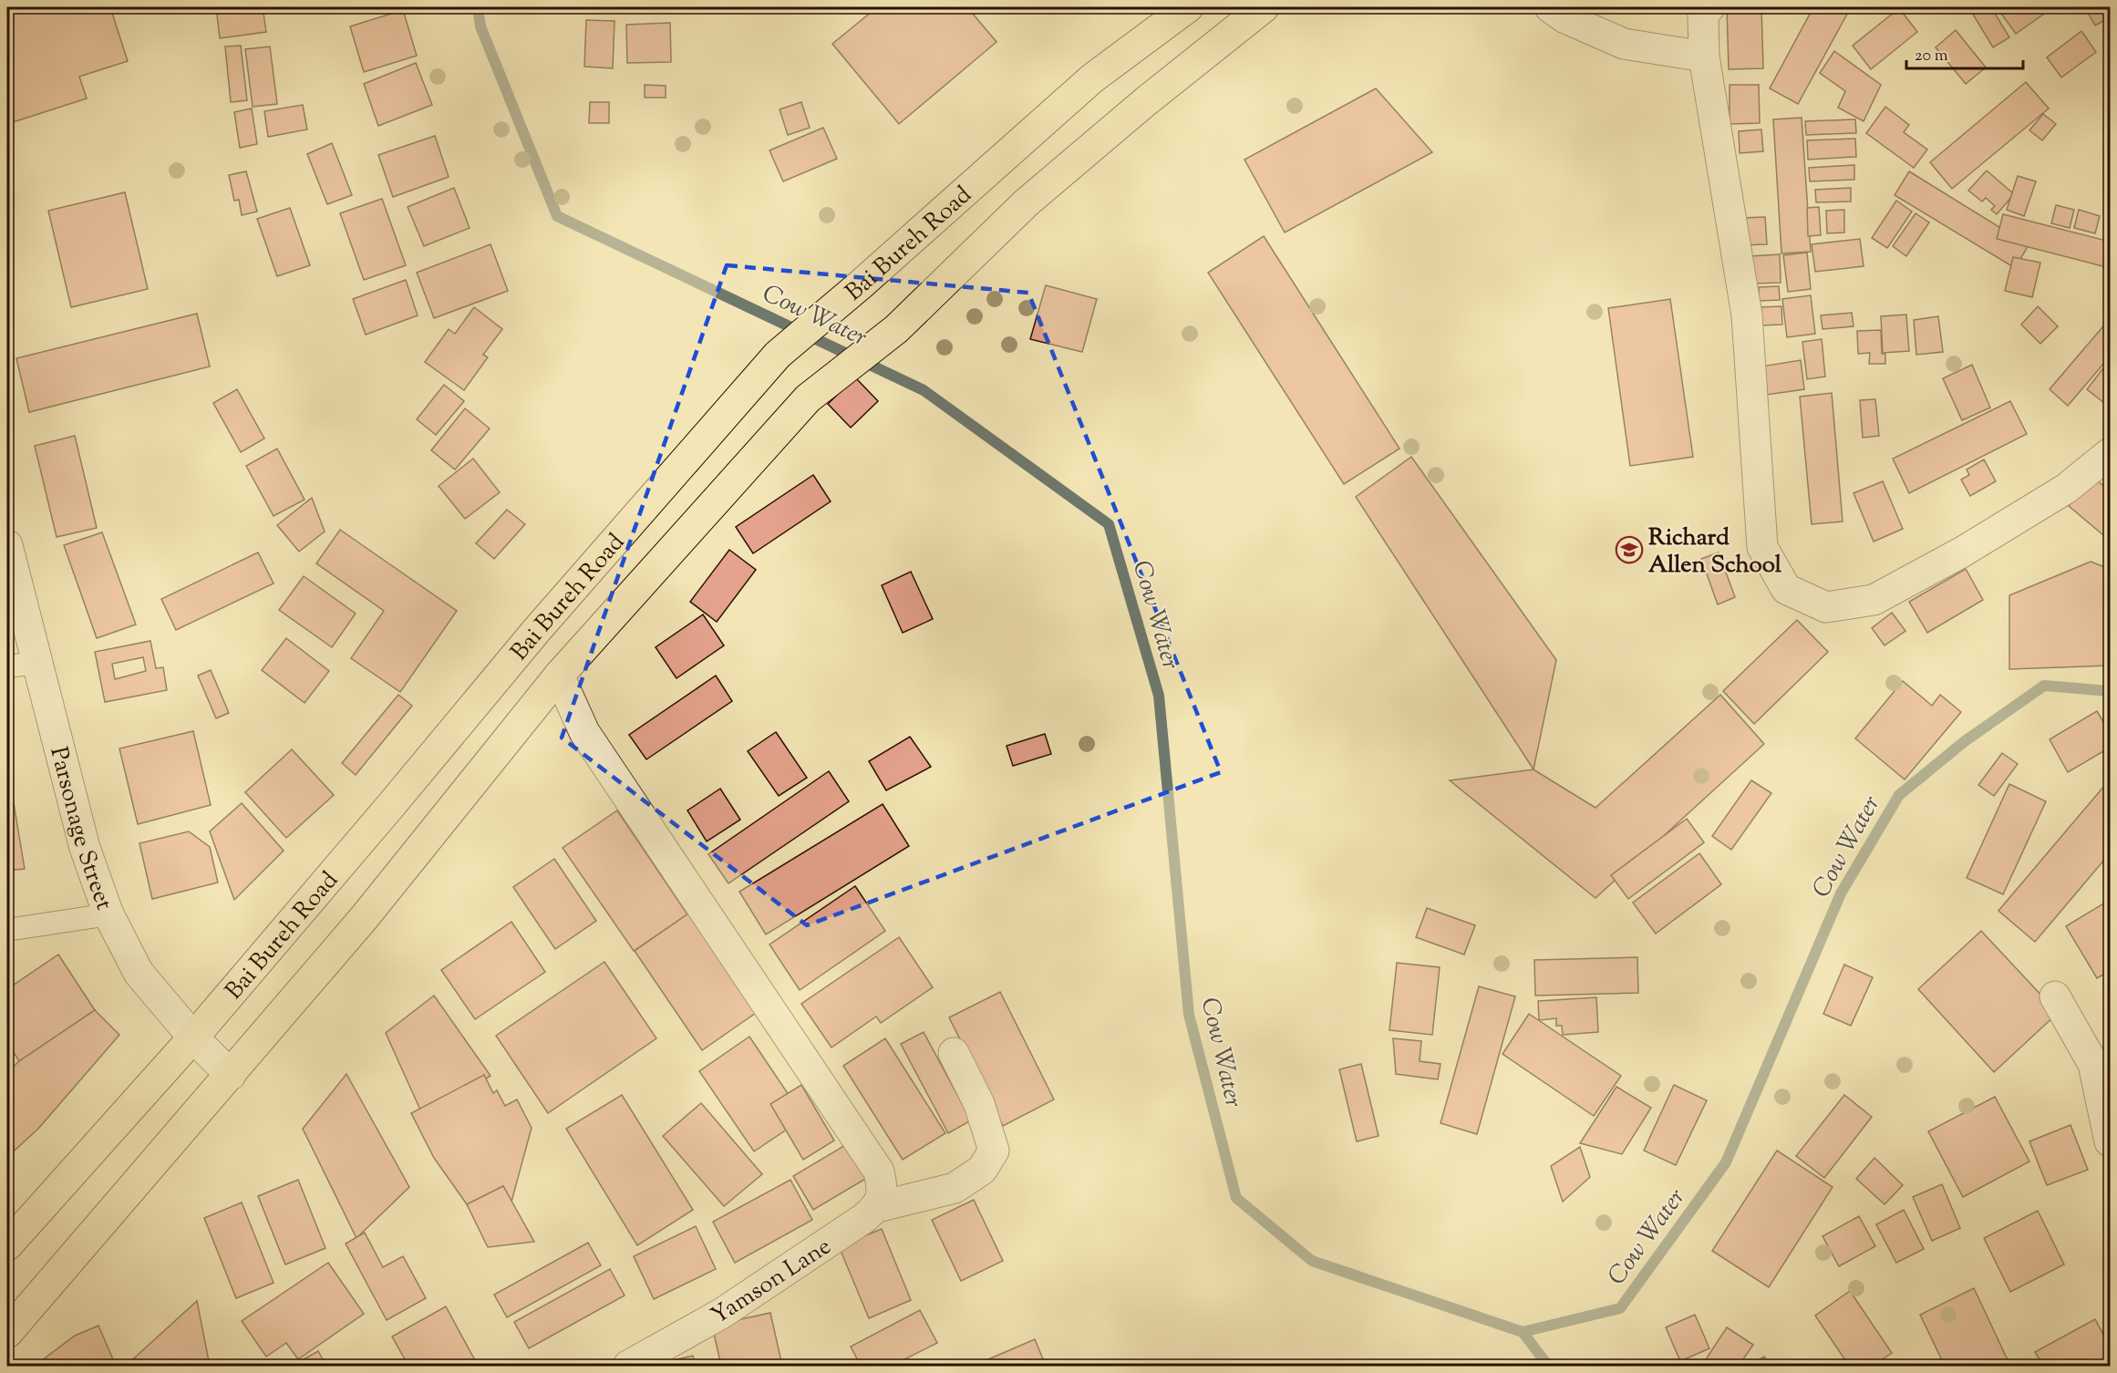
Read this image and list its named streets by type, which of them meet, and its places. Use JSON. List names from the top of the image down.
{
  "streets": {
    "highway": ["Bai Bureh Road"],
    "street": ["Parsonage Street", "Yamson Lane"]
  },
  "crossings": [
    ["Bai Bureh Road", "Parsonage Street"]
  ],
  "water": ["Cow Water"],
  "places": {
    "school or university": ["Richard Allen School"]
  },
  "scale_bar": "20 m"
}
